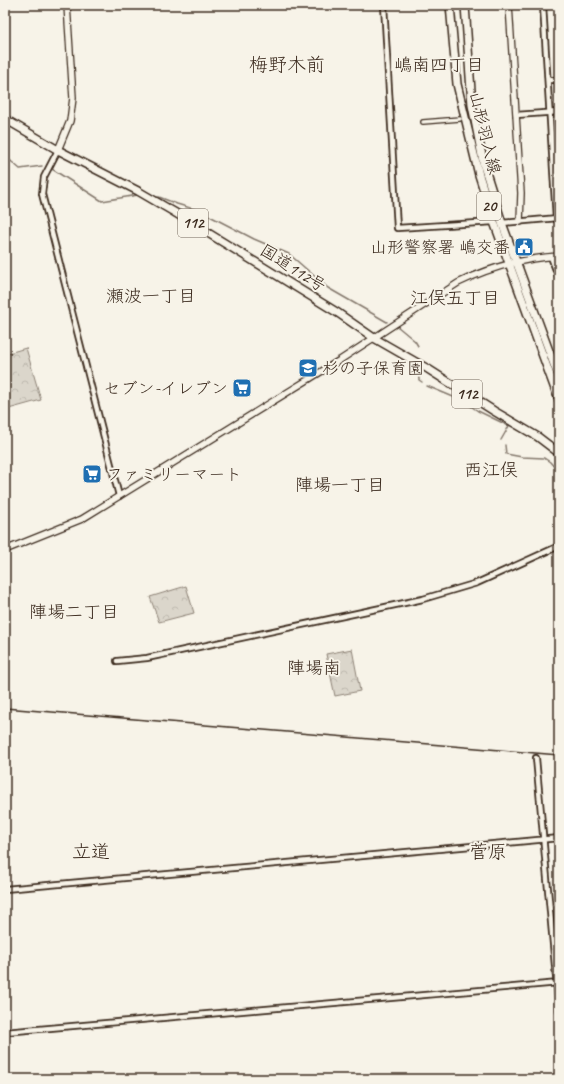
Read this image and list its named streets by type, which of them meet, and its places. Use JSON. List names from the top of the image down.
{
  "streets": {
    "main road": [
      "山形羽入線",
      "20",
      "112",
      "国道112号"
    ]
  },
  "districts": [
    "梅野木前",
    "嶋南四丁目",
    "瀬波一丁目",
    "江俣五丁目",
    "西江俣",
    "陣場一丁目",
    "陣場二丁目",
    "陣場南",
    "立道",
    "菅原"
  ],
  "places": {
    "public building": ["山形警察署 嶋交番"],
    "school or university": ["杉の子保育園"],
    "supermarket": ["セブン-イレブン", "ファミリーマート"]
  }
}
